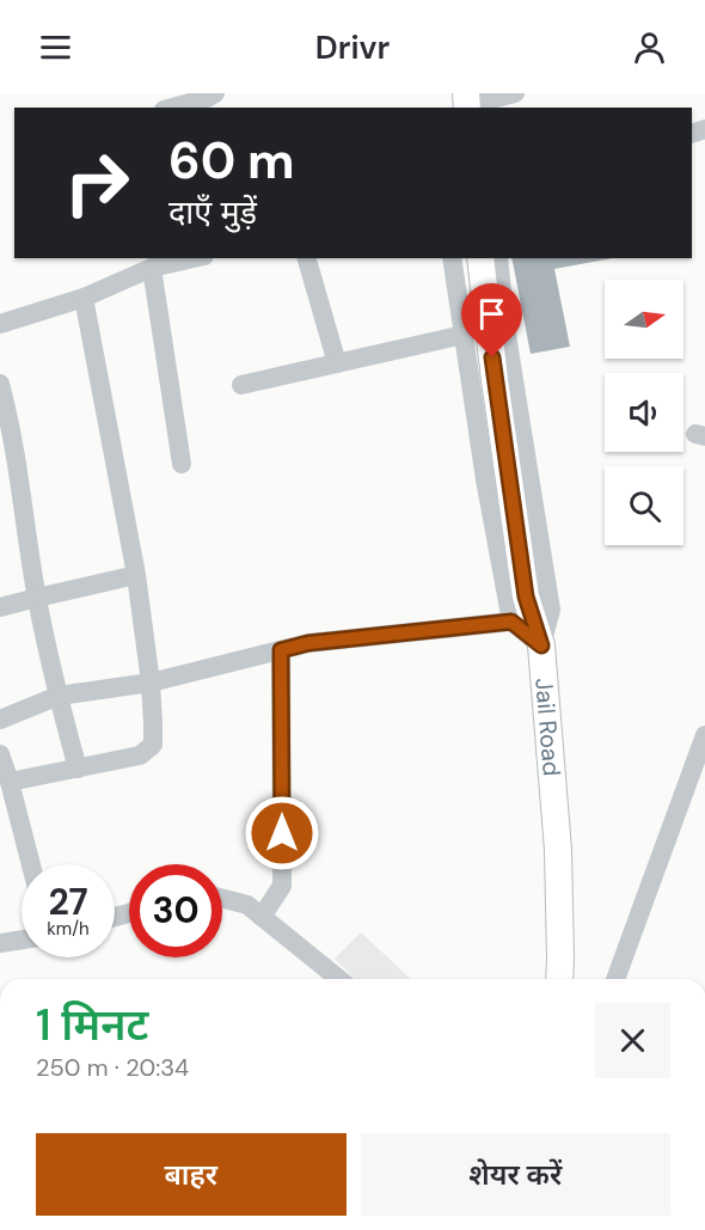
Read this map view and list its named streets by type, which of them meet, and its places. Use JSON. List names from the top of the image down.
{
  "streets": {
    "street": ["Jail Road"]
  },
  "north": "right",
  "page": {
    "header": "Drivr",
    "turn": ["60 m", "दाएँ मुड़ें"],
    "speed": "27 km/h",
    "limit": "30",
    "heading": ["1 मिनट", "250 m · 20:34"],
    "buttons": ["बाहर", "शेयर करें"]
  }
}
